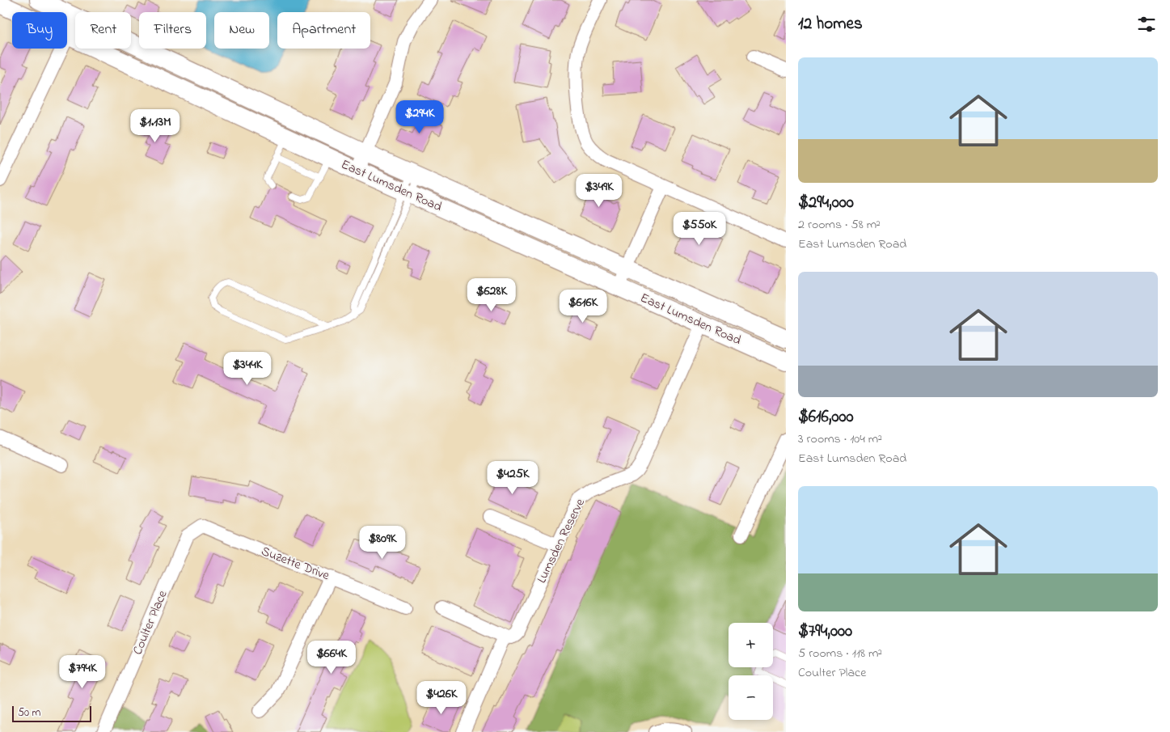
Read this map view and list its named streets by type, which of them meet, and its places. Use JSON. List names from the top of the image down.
{
  "streets": {
    "main road": ["East Lumsden Road"],
    "street": ["Lumsden Reserve", "Suzette Drive", "Coulter Place"]
  },
  "crossings": [
    ["East Lumsden Road", "Lumsden Reserve"],
    ["Suzette Drive", "Coulter Place"]
  ],
  "scale_bar": "50 m",
  "page": {
    "heading": "12 homes",
    "chip": [
      "Buy",
      "Rent",
      "Filters",
      "New",
      "Apartment"
    ],
    "list": [
      {
        "name": "$294,000",
        "note": "2 rooms · 58 m² · East Lumsden Road"
      },
      {
        "name": "$616,000",
        "note": "3 rooms · 104 m² · East Lumsden Road"
      },
      {
        "name": "$794,000",
        "note": "5 rooms · 118 m² · Coulter Place"
      }
    ],
    "price": [
      "$294K",
      "$1.13M",
      "$349K",
      "$550K",
      "$628K",
      "$616K",
      "$344K",
      "$425K",
      "$809K",
      "$664K",
      "$794K",
      "$426K"
    ],
    "map_buttons": ["+", "−"],
    "scale": "50 m"
  }
}
